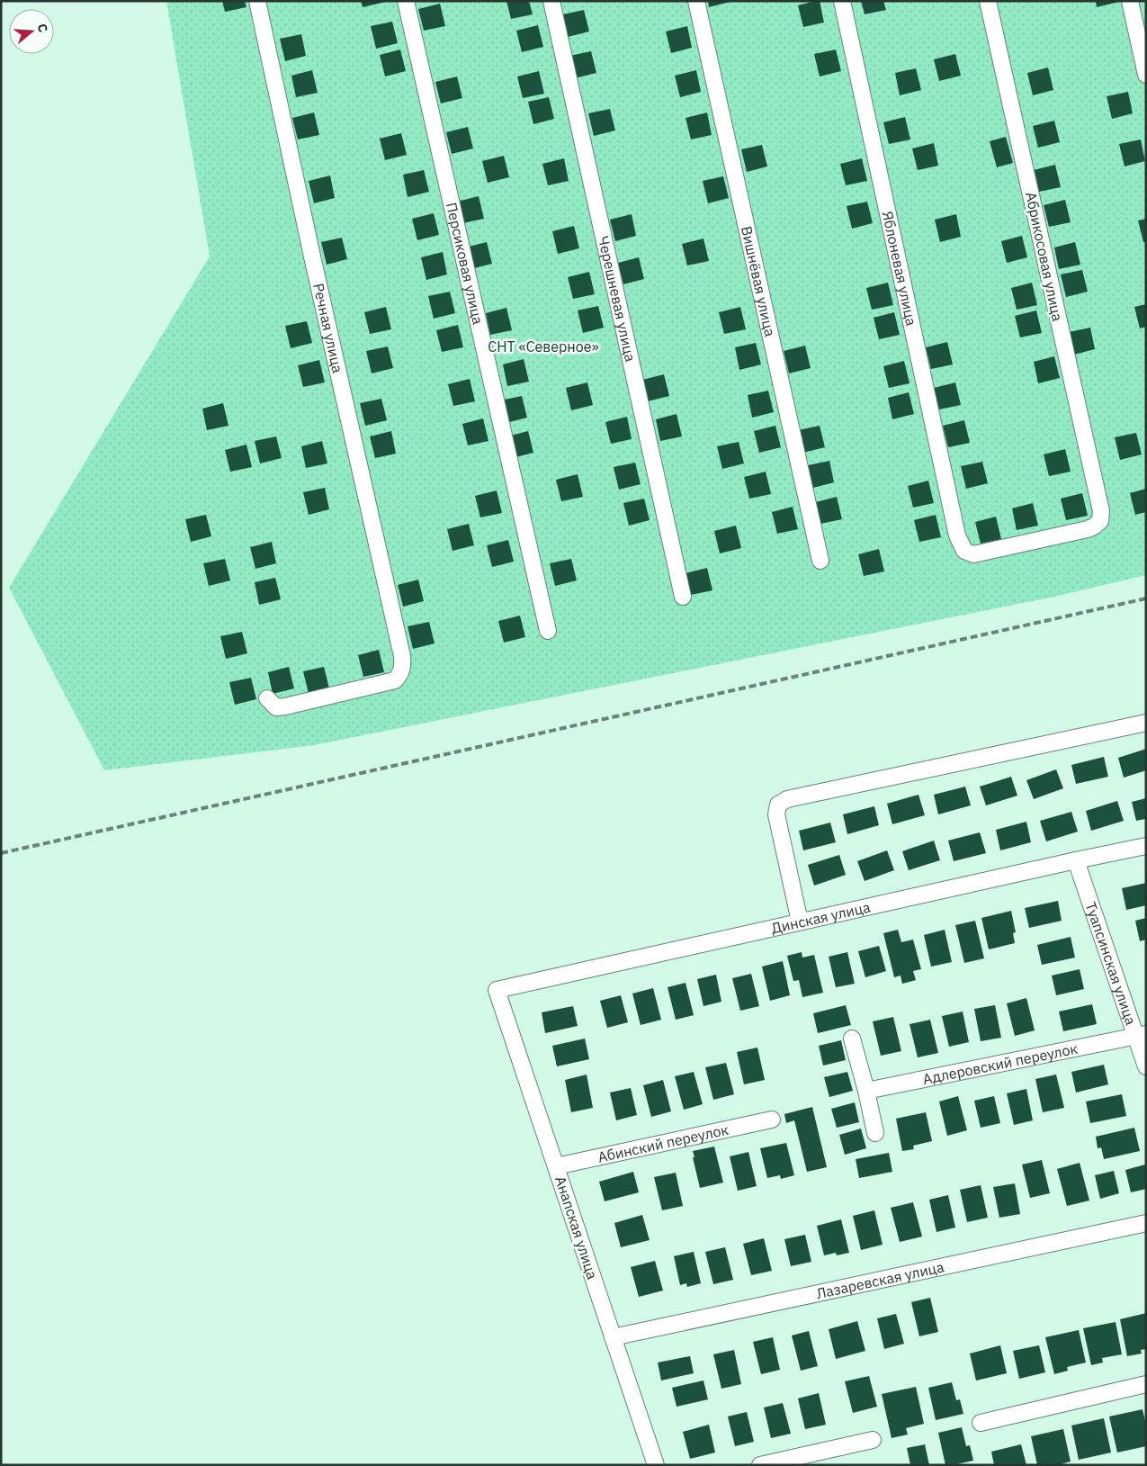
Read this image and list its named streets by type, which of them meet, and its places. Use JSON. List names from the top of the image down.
{
  "streets": {
    "street": [
      "Абрикосовая улица",
      "Персиковая улица",
      "Яблоневая улица",
      "Вишнёвая улица",
      "Черешневая улица",
      "Речная улица",
      "Динская улица",
      "Туапсинская улица",
      "Адлеровский переулок",
      "Абинский переулок",
      "Анапская улица",
      "Лазаревская улица"
    ]
  },
  "crossings": [
    ["Абрикосовая улица", "Яблоневая улица"],
    ["Динская улица", "Туапсинская улица"],
    ["Динская улица", "Анапская улица"],
    ["Туапсинская улица", "Адлеровский переулок"],
    ["Абинский переулок", "Анапская улица"],
    ["Анапская улица", "Лазаревская улица"]
  ],
  "parks": ["СНТ «Северное»"],
  "north": "right"
}
